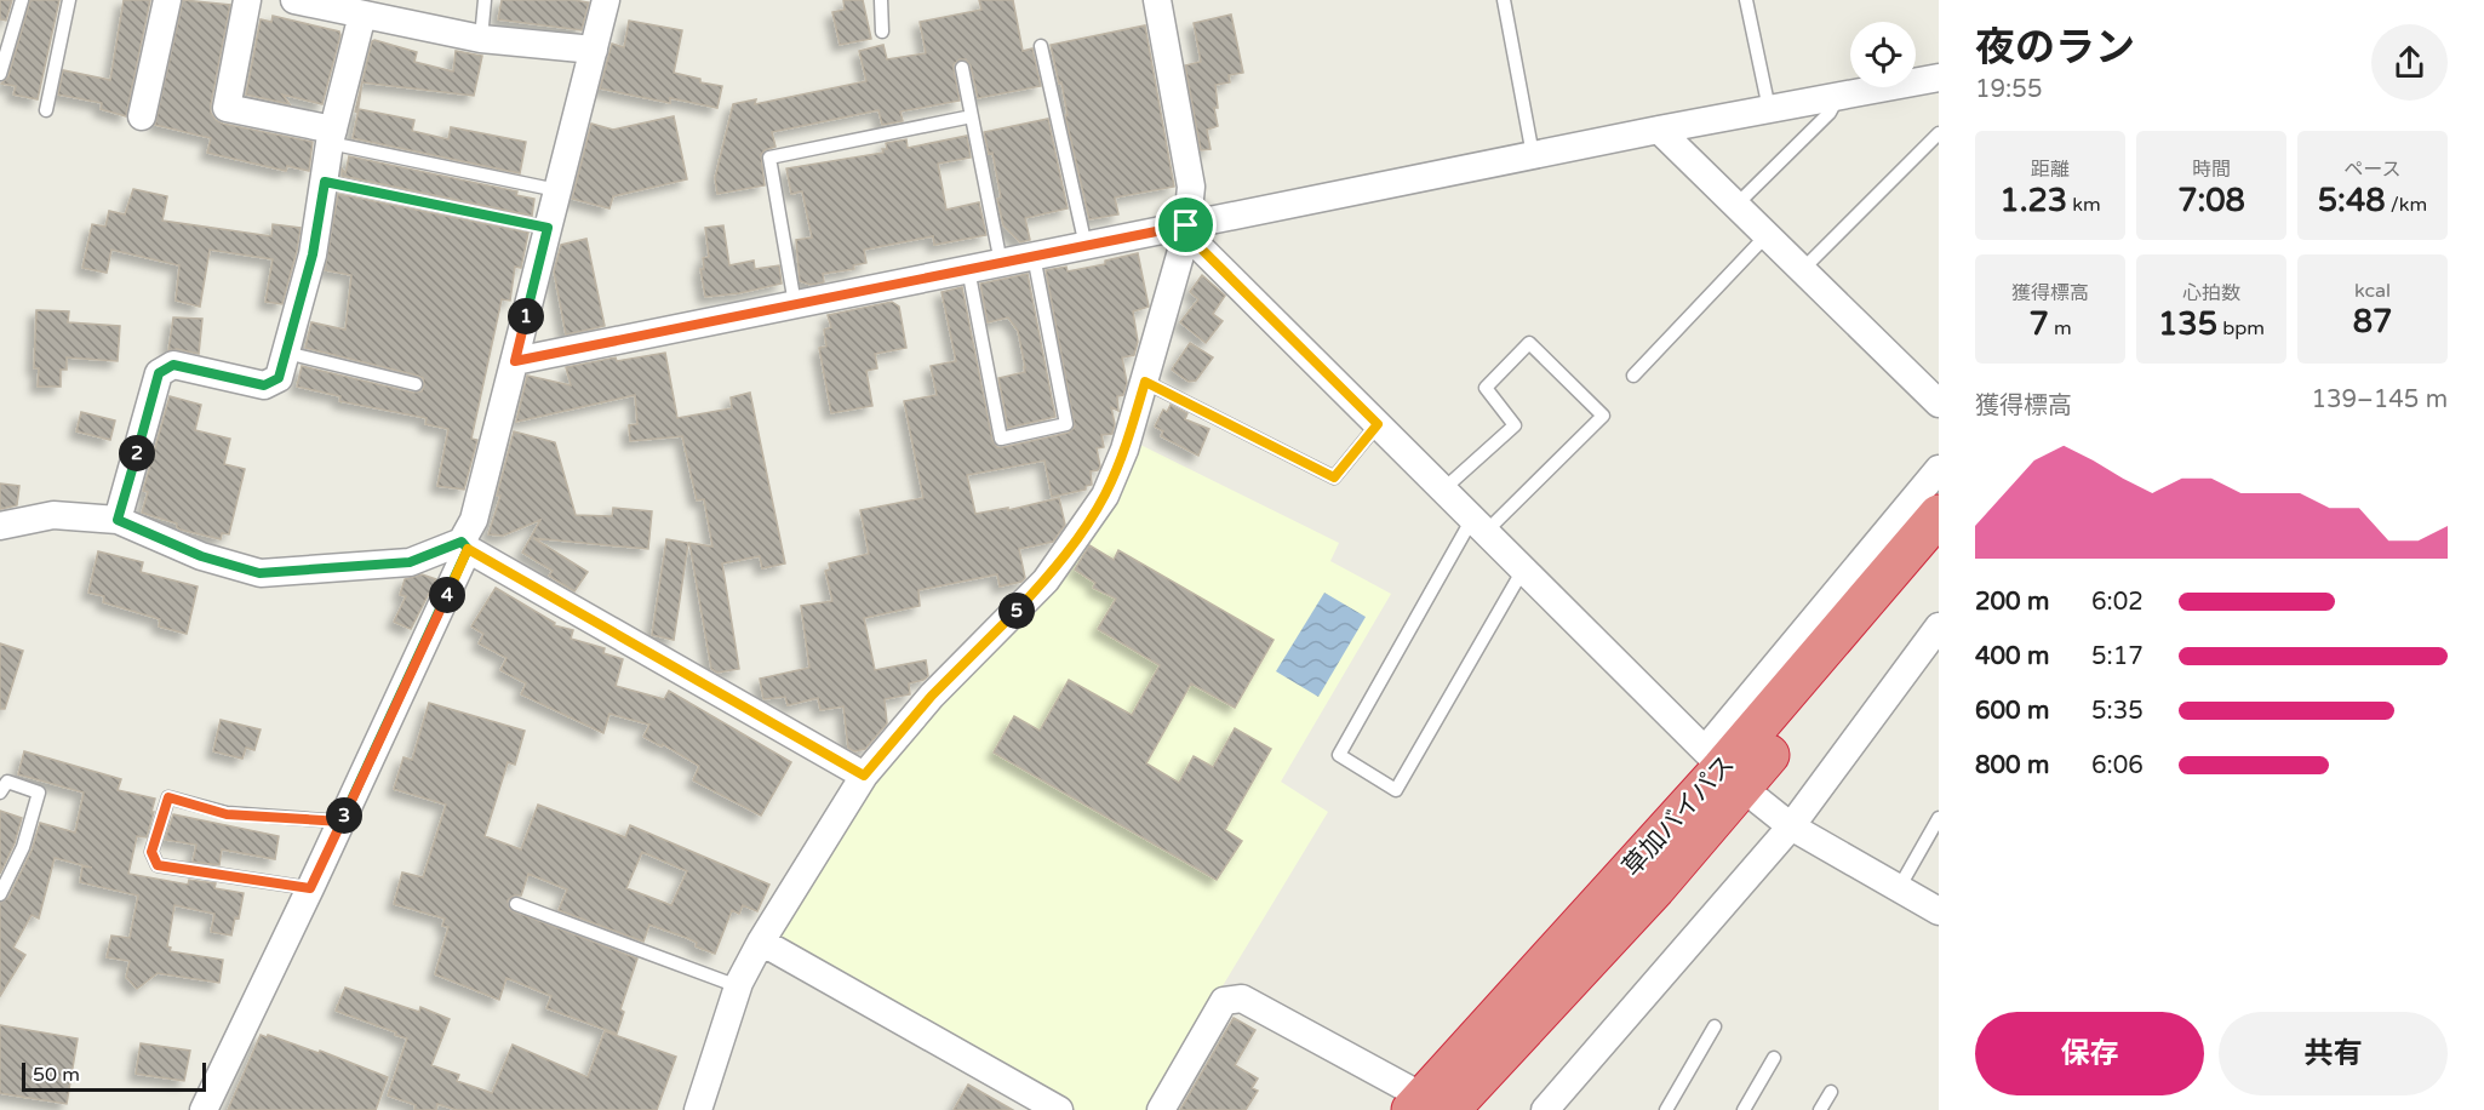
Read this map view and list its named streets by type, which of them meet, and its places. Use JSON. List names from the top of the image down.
{
  "streets": {
    "highway": ["草加バイパス"]
  },
  "scale_bar": "50 m",
  "page": {
    "heading": ["夜のラン", "19:55"],
    "stats": [
      ["距離", "1.23 km"],
      ["時間", "7:08"],
      ["ペース", "5:48 /km"],
      ["獲得標高", "7 m"],
      ["心拍数", "135 bpm"],
      ["kcal", "87"]
    ],
    "pins": [
      "1",
      "2",
      "4",
      "5",
      "3"
    ],
    "chart": ["獲得標高", "139–145 m"],
    "list": [
      {
        "name": "200 m",
        "note": "6:02"
      },
      {
        "name": "400 m",
        "note": "5:17"
      },
      {
        "name": "600 m",
        "note": "5:35"
      },
      {
        "name": "800 m",
        "note": "6:06"
      }
    ],
    "buttons": ["保存", "共有"],
    "scale": "50 m"
  }
}
